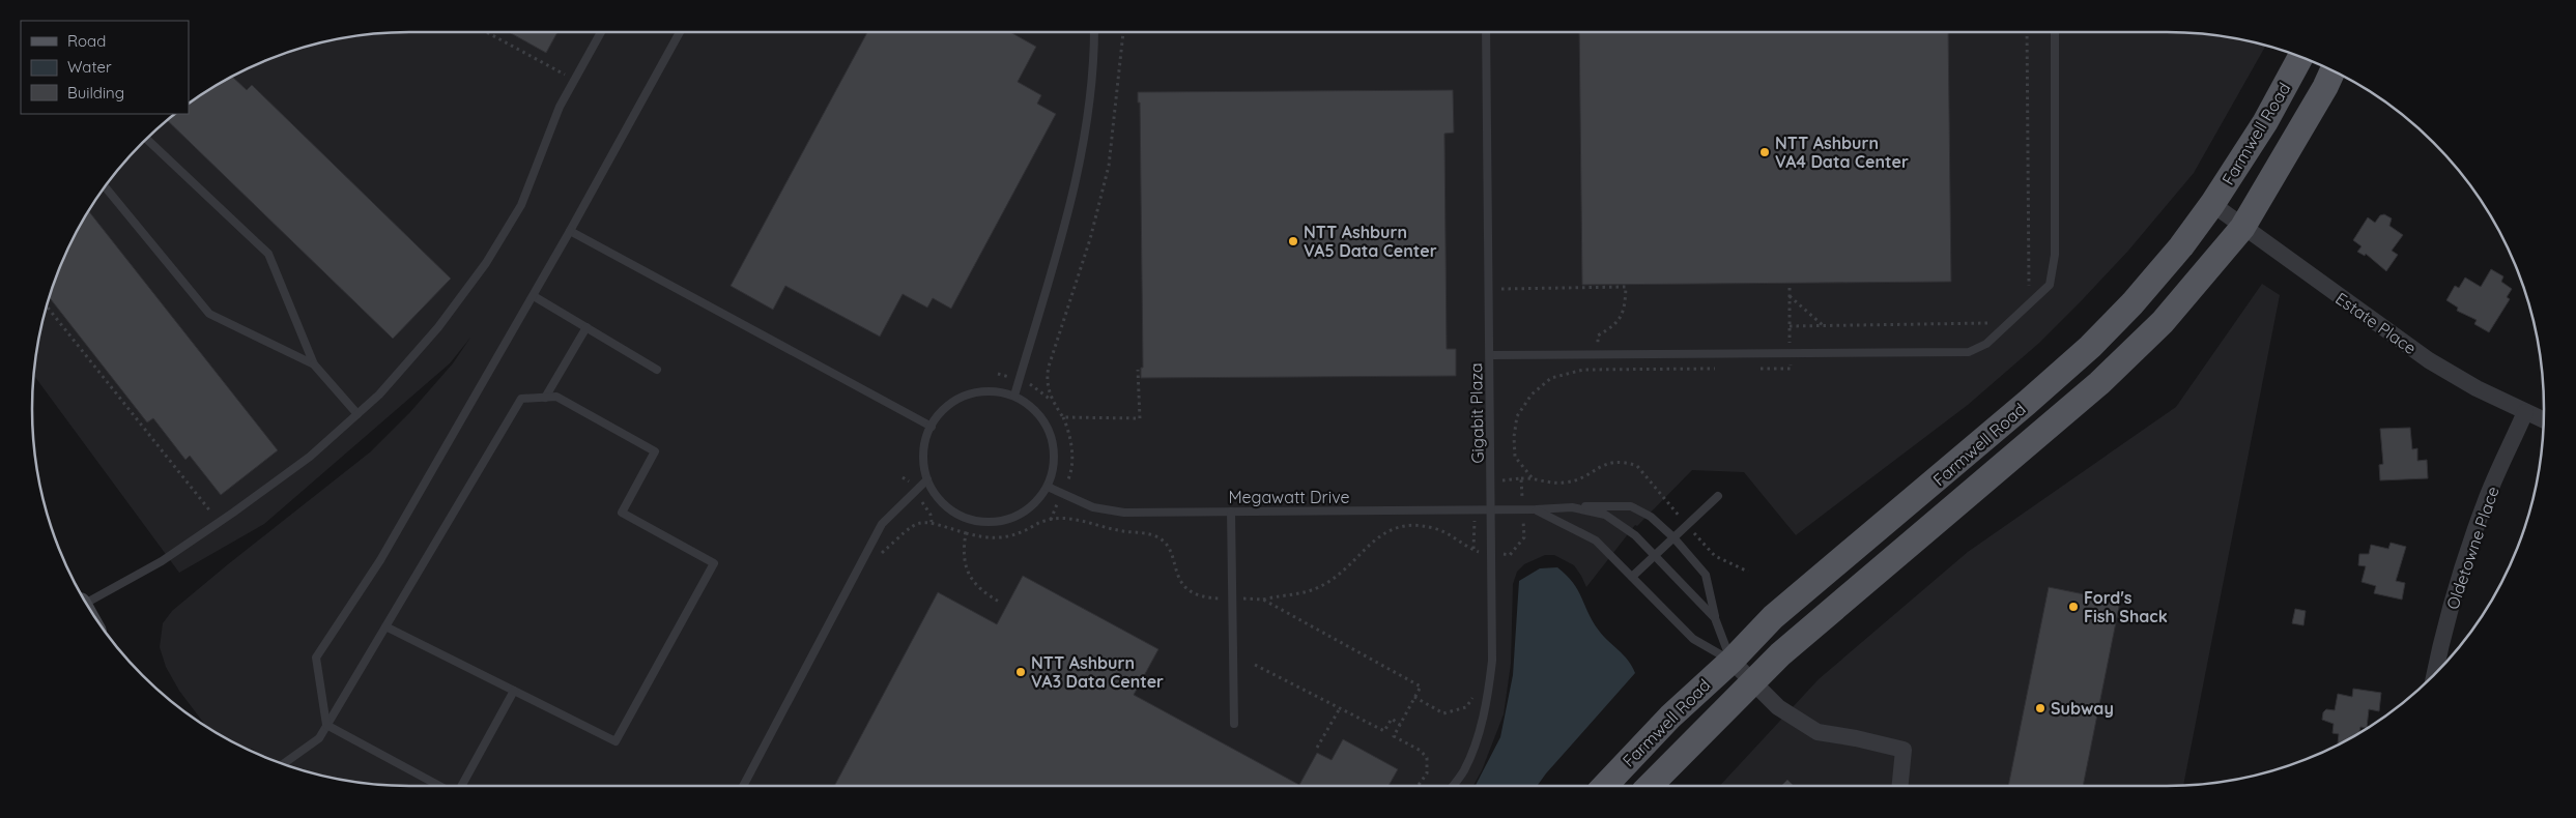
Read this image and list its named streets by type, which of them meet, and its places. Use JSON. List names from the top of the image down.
{
  "streets": {
    "main road": ["Farmwell Road"],
    "street": ["Estate Place", "Oldetowne Place"],
    "lane": ["Gigabit Plaza", "Megawatt Drive"]
  },
  "crossings": [
    ["Farmwell Road", "Estate Place"],
    ["Estate Place", "Oldetowne Place"],
    ["Gigabit Plaza", "Megawatt Drive"]
  ],
  "places": [
    "NTT Ashburn VA4 Data Center",
    "NTT Ashburn VA5 Data Center",
    "Ford's Fish Shack",
    "NTT Ashburn VA3 Data Center",
    "Subway"
  ],
  "legend": ["Road", "Water", "Building"]
}
